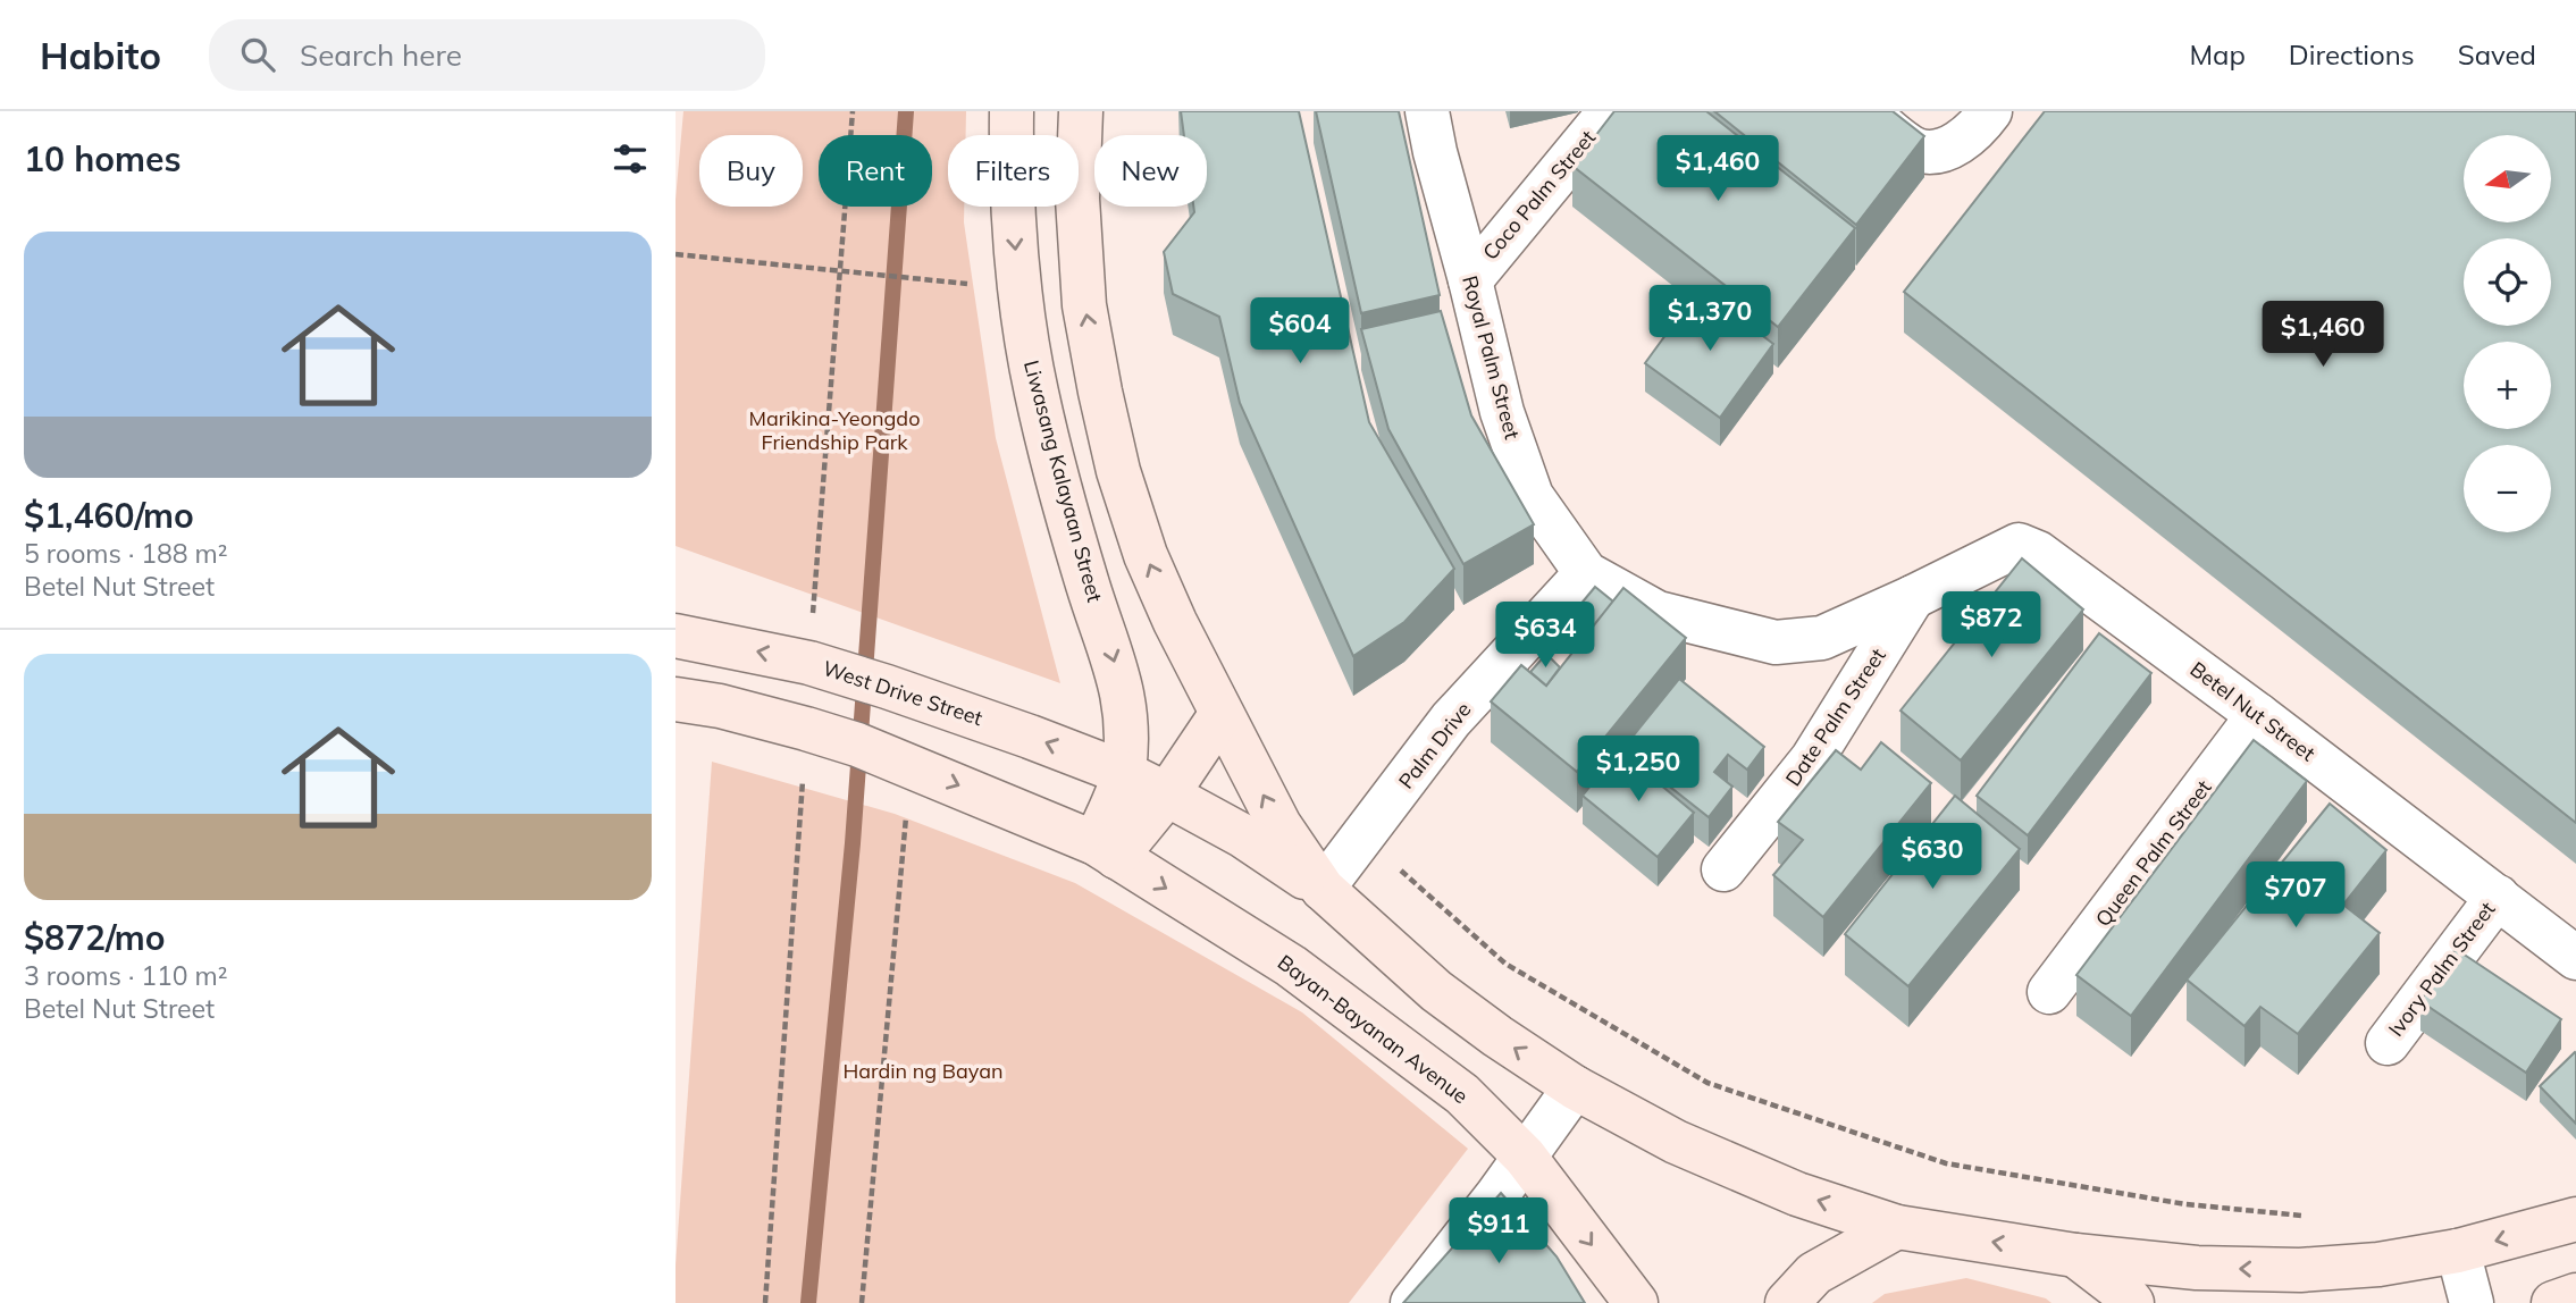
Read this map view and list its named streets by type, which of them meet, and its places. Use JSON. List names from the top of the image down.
{
  "streets": {
    "street": [
      "Coco Palm Street",
      "Royal Palm Street",
      "Liwasang Kalayaan Street",
      "West Drive Street",
      "Betel Nut Street",
      "Date Palm Street",
      "Palm Drive",
      "Queen Palm Street",
      "Ivory Palm Street",
      "Bayan-Bayanan Avenue"
    ]
  },
  "crossings": [
    ["Coco Palm Street", "Royal Palm Street"],
    ["Royal Palm Street", "Betel Nut Street"],
    ["Royal Palm Street", "Date Palm Street"],
    ["Royal Palm Street", "Palm Drive"],
    ["Liwasang Kalayaan Street", "West Drive Street"],
    ["Liwasang Kalayaan Street", "Bayan-Bayanan Avenue"],
    ["Betel Nut Street", "Date Palm Street"],
    ["Betel Nut Street", "Queen Palm Street"],
    ["Betel Nut Street", "Ivory Palm Street"]
  ],
  "parks": ["Marikina-Yeongdo Friendship Park", "Hardin ng Bayan"],
  "north": "left",
  "page": {
    "header": "Habito",
    "search": "Search here",
    "nav": ["Map", "Directions", "Saved"],
    "heading": "10 homes",
    "map_buttons": ["+", "−"],
    "price": [
      "$1,460",
      "$1,370",
      "$604",
      "$1,460",
      "$872",
      "$634",
      "$1,250",
      "$630",
      "$707",
      "$911"
    ],
    "chip": [
      "Buy",
      "Rent",
      "Filters",
      "New"
    ],
    "list": [
      {
        "name": "$1,460/mo",
        "note": "5 rooms · 188 m² · Betel Nut Street"
      },
      {
        "name": "$872/mo",
        "note": "3 rooms · 110 m² · Betel Nut Street"
      }
    ]
  }
}
